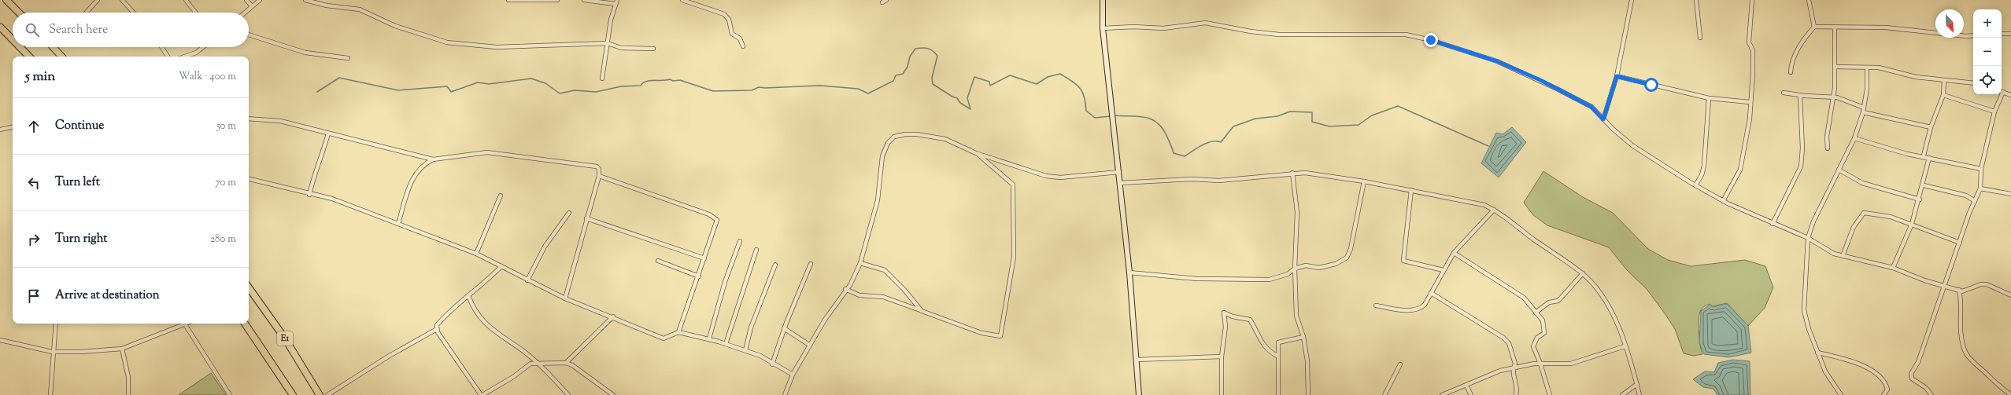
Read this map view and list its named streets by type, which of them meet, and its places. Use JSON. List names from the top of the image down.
{
  "streets": {
    "highway": ["E1"]
  },
  "north": "bottom right",
  "page": {
    "map_buttons": ["+", "−"],
    "search": "Search here",
    "heading": ["5 min", "Walk · 400 m"],
    "list": [
      ["Continue", "50 m"],
      ["Turn left", "70 m"],
      ["Turn right", "280 m"],
      "Arrive at destination"
    ]
  }
}
